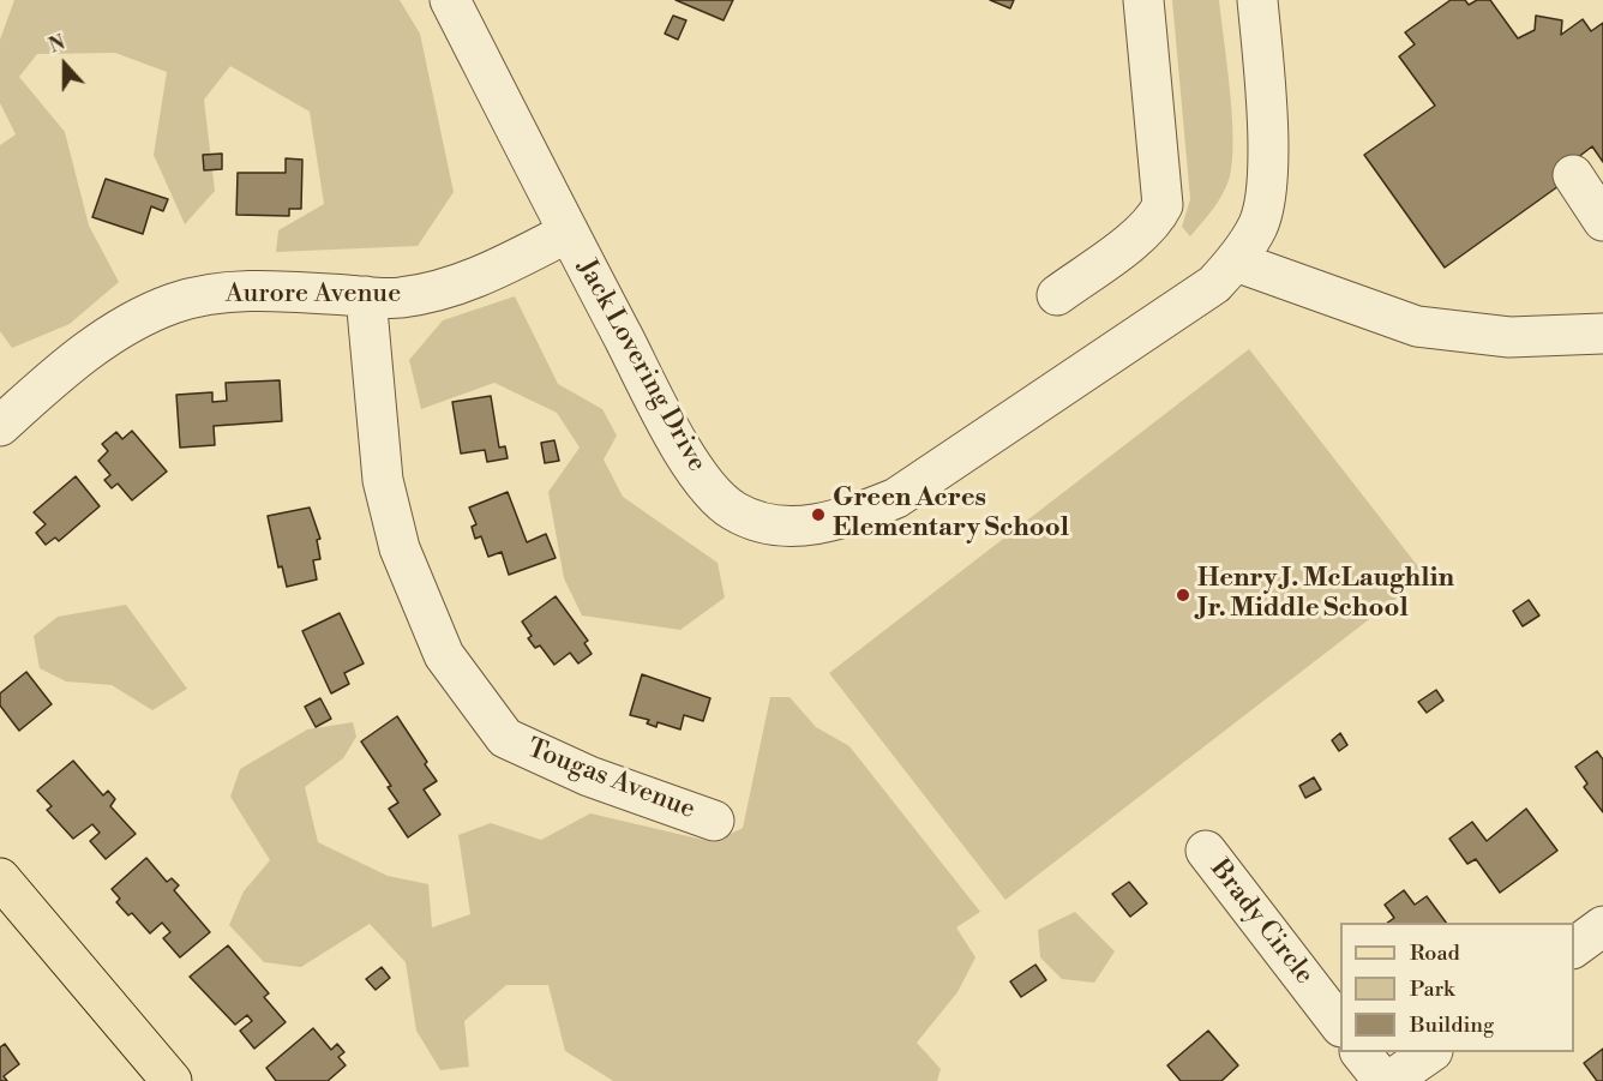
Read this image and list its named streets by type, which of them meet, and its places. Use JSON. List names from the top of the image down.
{
  "streets": {
    "street": [
      "Aurore Avenue",
      "Jack Lovering Drive",
      "Tougas Avenue",
      "Brady Circle"
    ]
  },
  "crossings": [
    ["Aurore Avenue", "Jack Lovering Drive"],
    ["Aurore Avenue", "Tougas Avenue"]
  ],
  "places": ["Green Acres Elementary School", "Henry J. McLaughlin Jr. Middle School"],
  "legend": ["Road", "Park", "Building"],
  "north": "top"
}
